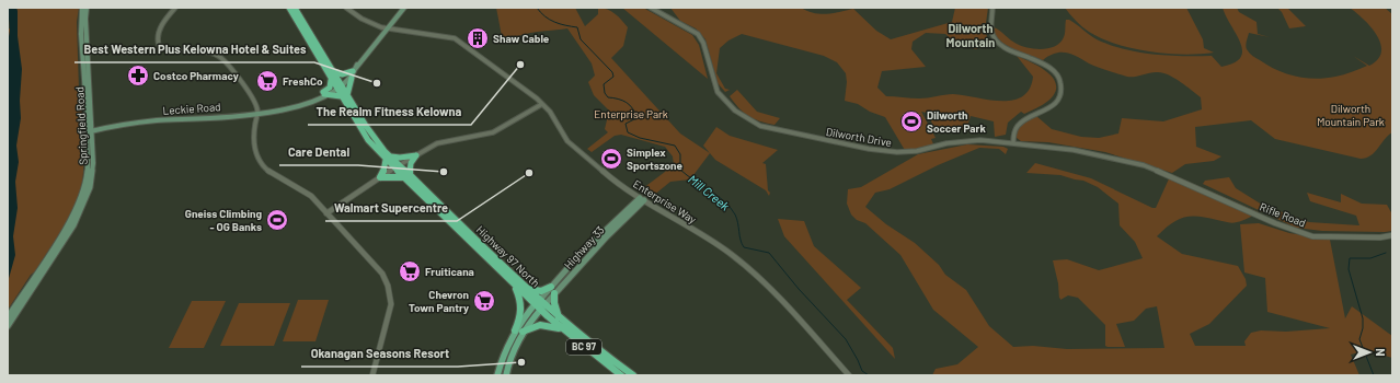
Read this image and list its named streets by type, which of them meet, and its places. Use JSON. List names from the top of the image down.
{
  "streets": {
    "highway": ["Highway 97 North", "BC 97"],
    "main road": ["Leckie Road", "Springfield Road", "Highway 33"],
    "street": ["Dilworth Drive", "Enterprise Way", "Rifle Road"]
  },
  "crossings": [
    ["Leckie Road", "Springfield Road"],
    ["Leckie Road", "Enterprise Way"],
    ["Leckie Road", "Highway 97 North"],
    ["Dilworth Drive", "Rifle Road"],
    ["Enterprise Way", "Highway 33"],
    ["Highway 33", "Highway 97 North"]
  ],
  "districts": ["Dilworth Mountain"],
  "water": ["Mill Creek"],
  "parks": ["Dilworth Mountain Park", "Enterprise Park"],
  "places": {
    "building": ["Shaw Cable"],
    "other": [
      "The Realm Fitness Kelowna",
      "Best Western Plus Kelowna Hotel & Suites",
      "Care Dental",
      "Walmart Supercentre",
      "Okanagan Seasons Resort"
    ],
    "pharmacy": ["Costco Pharmacy"],
    "supermarket": ["FreshCo", "Fruiticana", "Chevron Town Pantry"],
    "sports": ["Dilworth Soccer Park", "Simplex Sportszone", "Gneiss Climbing - OG Banks"]
  },
  "north": "right"
}
